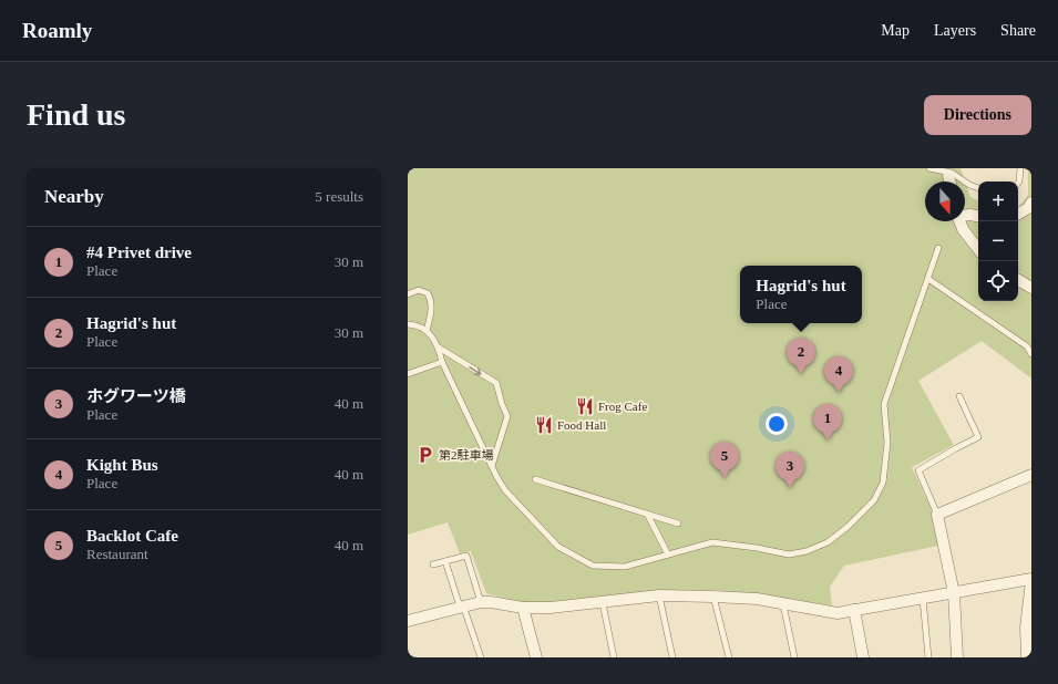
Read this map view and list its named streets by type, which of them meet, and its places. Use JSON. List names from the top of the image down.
{
  "places": {
    "restaurant": ["Frog Cafe", "Food Hall"],
    "parking": ["第2駐車場"]
  },
  "north": "bottom",
  "page": {
    "header": "Roamly",
    "nav": ["Map", "Layers", "Share"],
    "buttons": "Directions",
    "title": "Find us",
    "heading": ["Nearby", "5 results"],
    "map_buttons": ["+", "−"],
    "list": [
      {
        "mark": "1",
        "name": "#4 Privet drive",
        "note": "Place",
        "value": "30 m"
      },
      {
        "mark": "2",
        "name": "Hagrid's hut",
        "note": "Place",
        "value": "30 m"
      },
      {
        "mark": "3",
        "name": "ホグワーツ橋",
        "note": "Place",
        "value": "40 m"
      },
      {
        "mark": "4",
        "name": "Kight Bus",
        "note": "Place",
        "value": "40 m"
      },
      {
        "mark": "5",
        "name": "Backlot Cafe",
        "note": "Restaurant",
        "value": "40 m"
      }
    ],
    "popup": ["Hagrid's hut", "Place"],
    "pins": [
      "2",
      "4",
      "1",
      "5",
      "3"
    ]
  }
}
